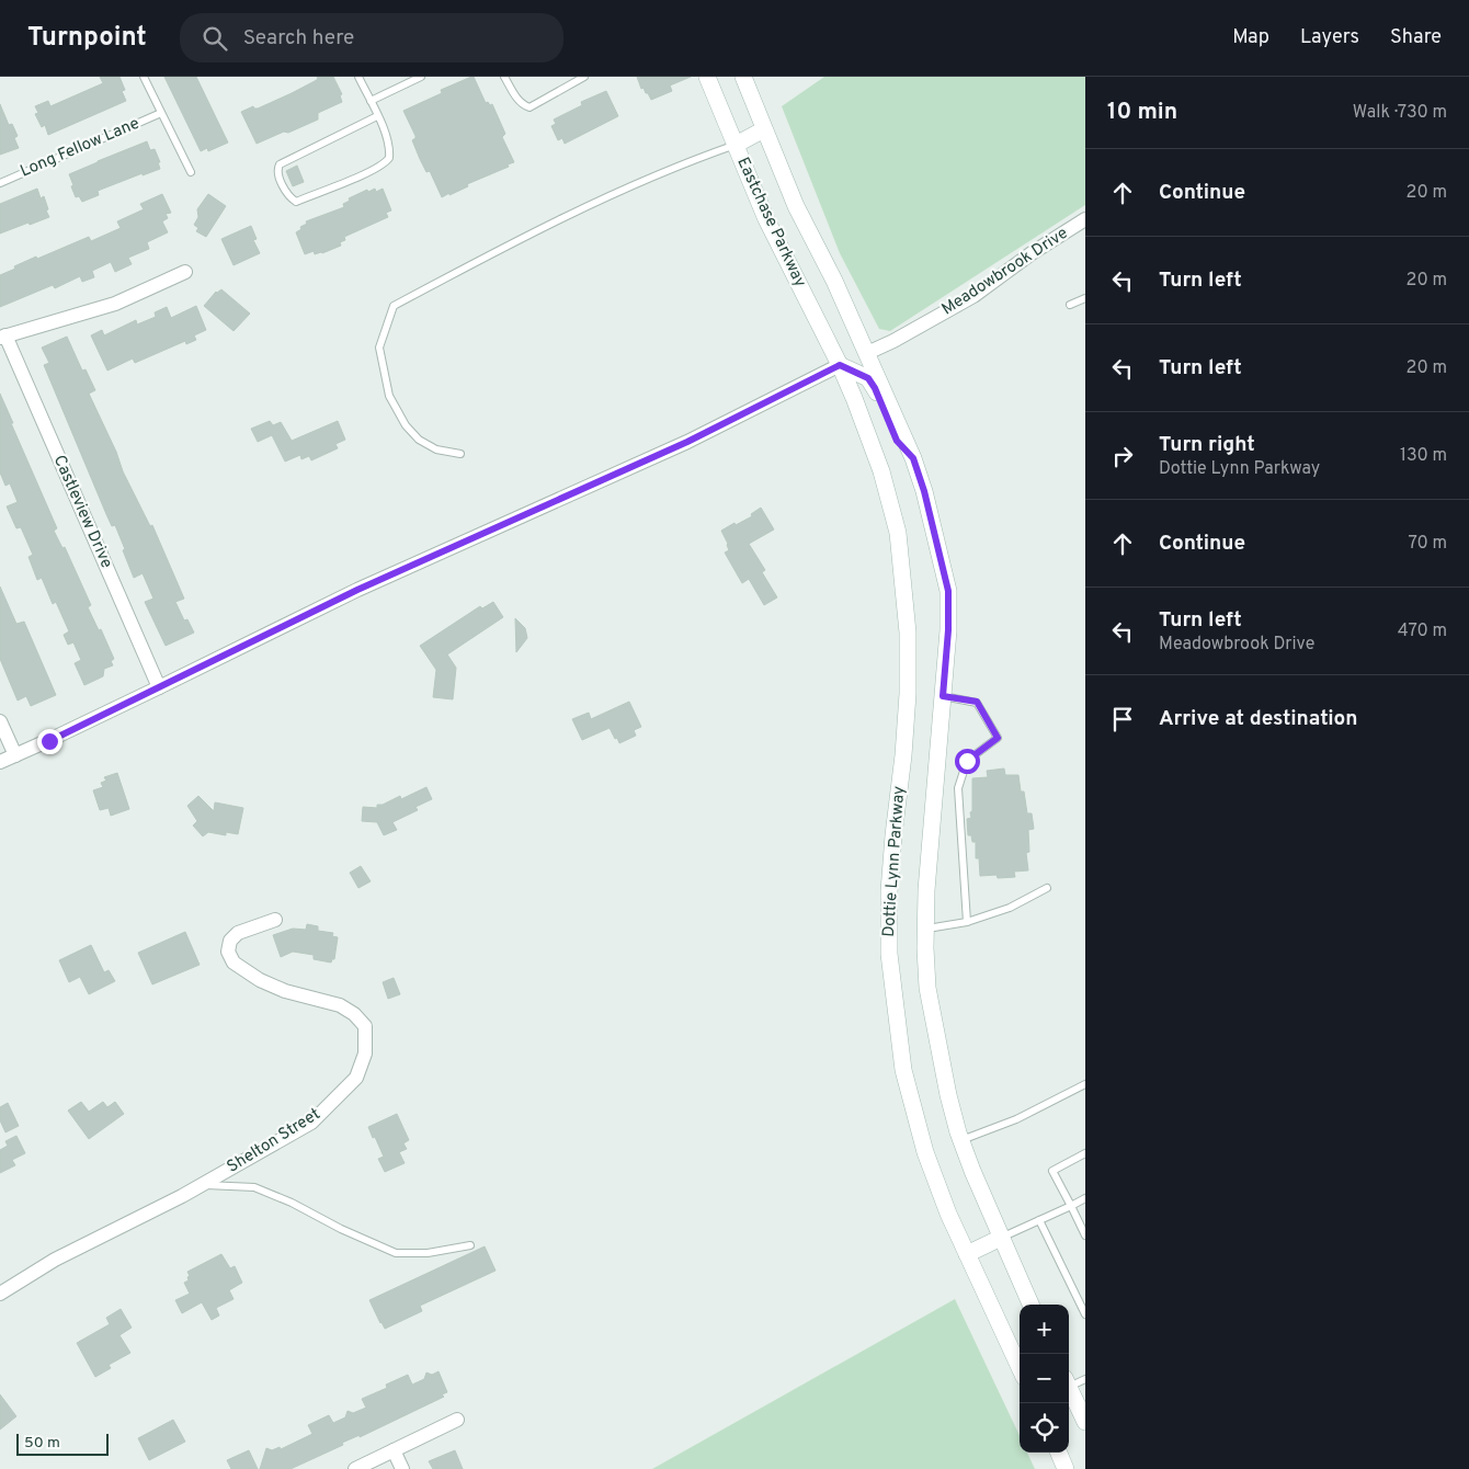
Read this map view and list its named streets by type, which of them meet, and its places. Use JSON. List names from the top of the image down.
{
  "streets": {
    "main road": ["Eastchase Parkway", "Dottie Lynn Parkway"],
    "street": ["Meadowbrook Drive", "Castleview Drive", "Shelton Street"],
    "lane": ["Long Fellow Lane"]
  },
  "crossings": [
    ["Eastchase Parkway", "Meadowbrook Drive"],
    ["Eastchase Parkway", "Dottie Lynn Parkway"],
    ["Meadowbrook Drive", "Dottie Lynn Parkway"]
  ],
  "scale_bar": "50 m",
  "page": {
    "header": "Turnpoint",
    "search": "Search here",
    "nav": ["Map", "Layers", "Share"],
    "heading": ["10 min", "Walk · 730 m"],
    "list": [
      ["Continue", "20 m"],
      ["Turn left", "20 m"],
      ["Turn left", "20 m"],
      ["Turn right", "Dottie Lynn Parkway", "130 m"],
      ["Continue", "70 m"],
      ["Turn left", "Meadowbrook Drive", "470 m"],
      "Arrive at destination"
    ],
    "map_buttons": ["+", "−"],
    "scale": "50 m"
  }
}
